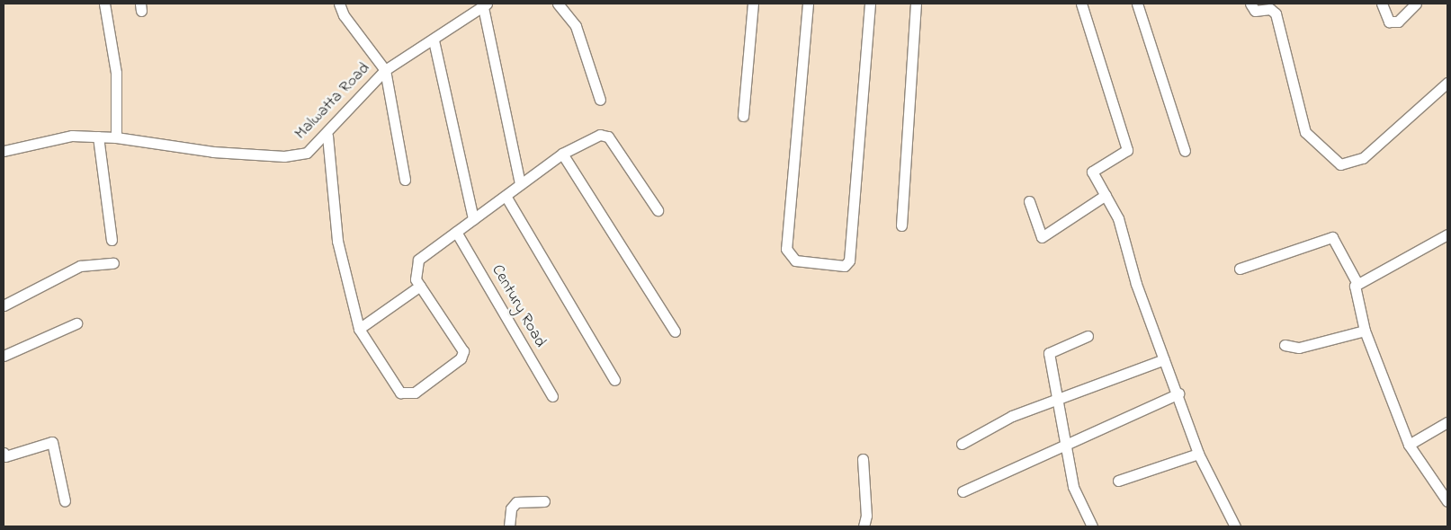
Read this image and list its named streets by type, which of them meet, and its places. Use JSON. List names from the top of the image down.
{
  "streets": {
    "street": ["Malwatta Road", "Century Road"]
  }
}
